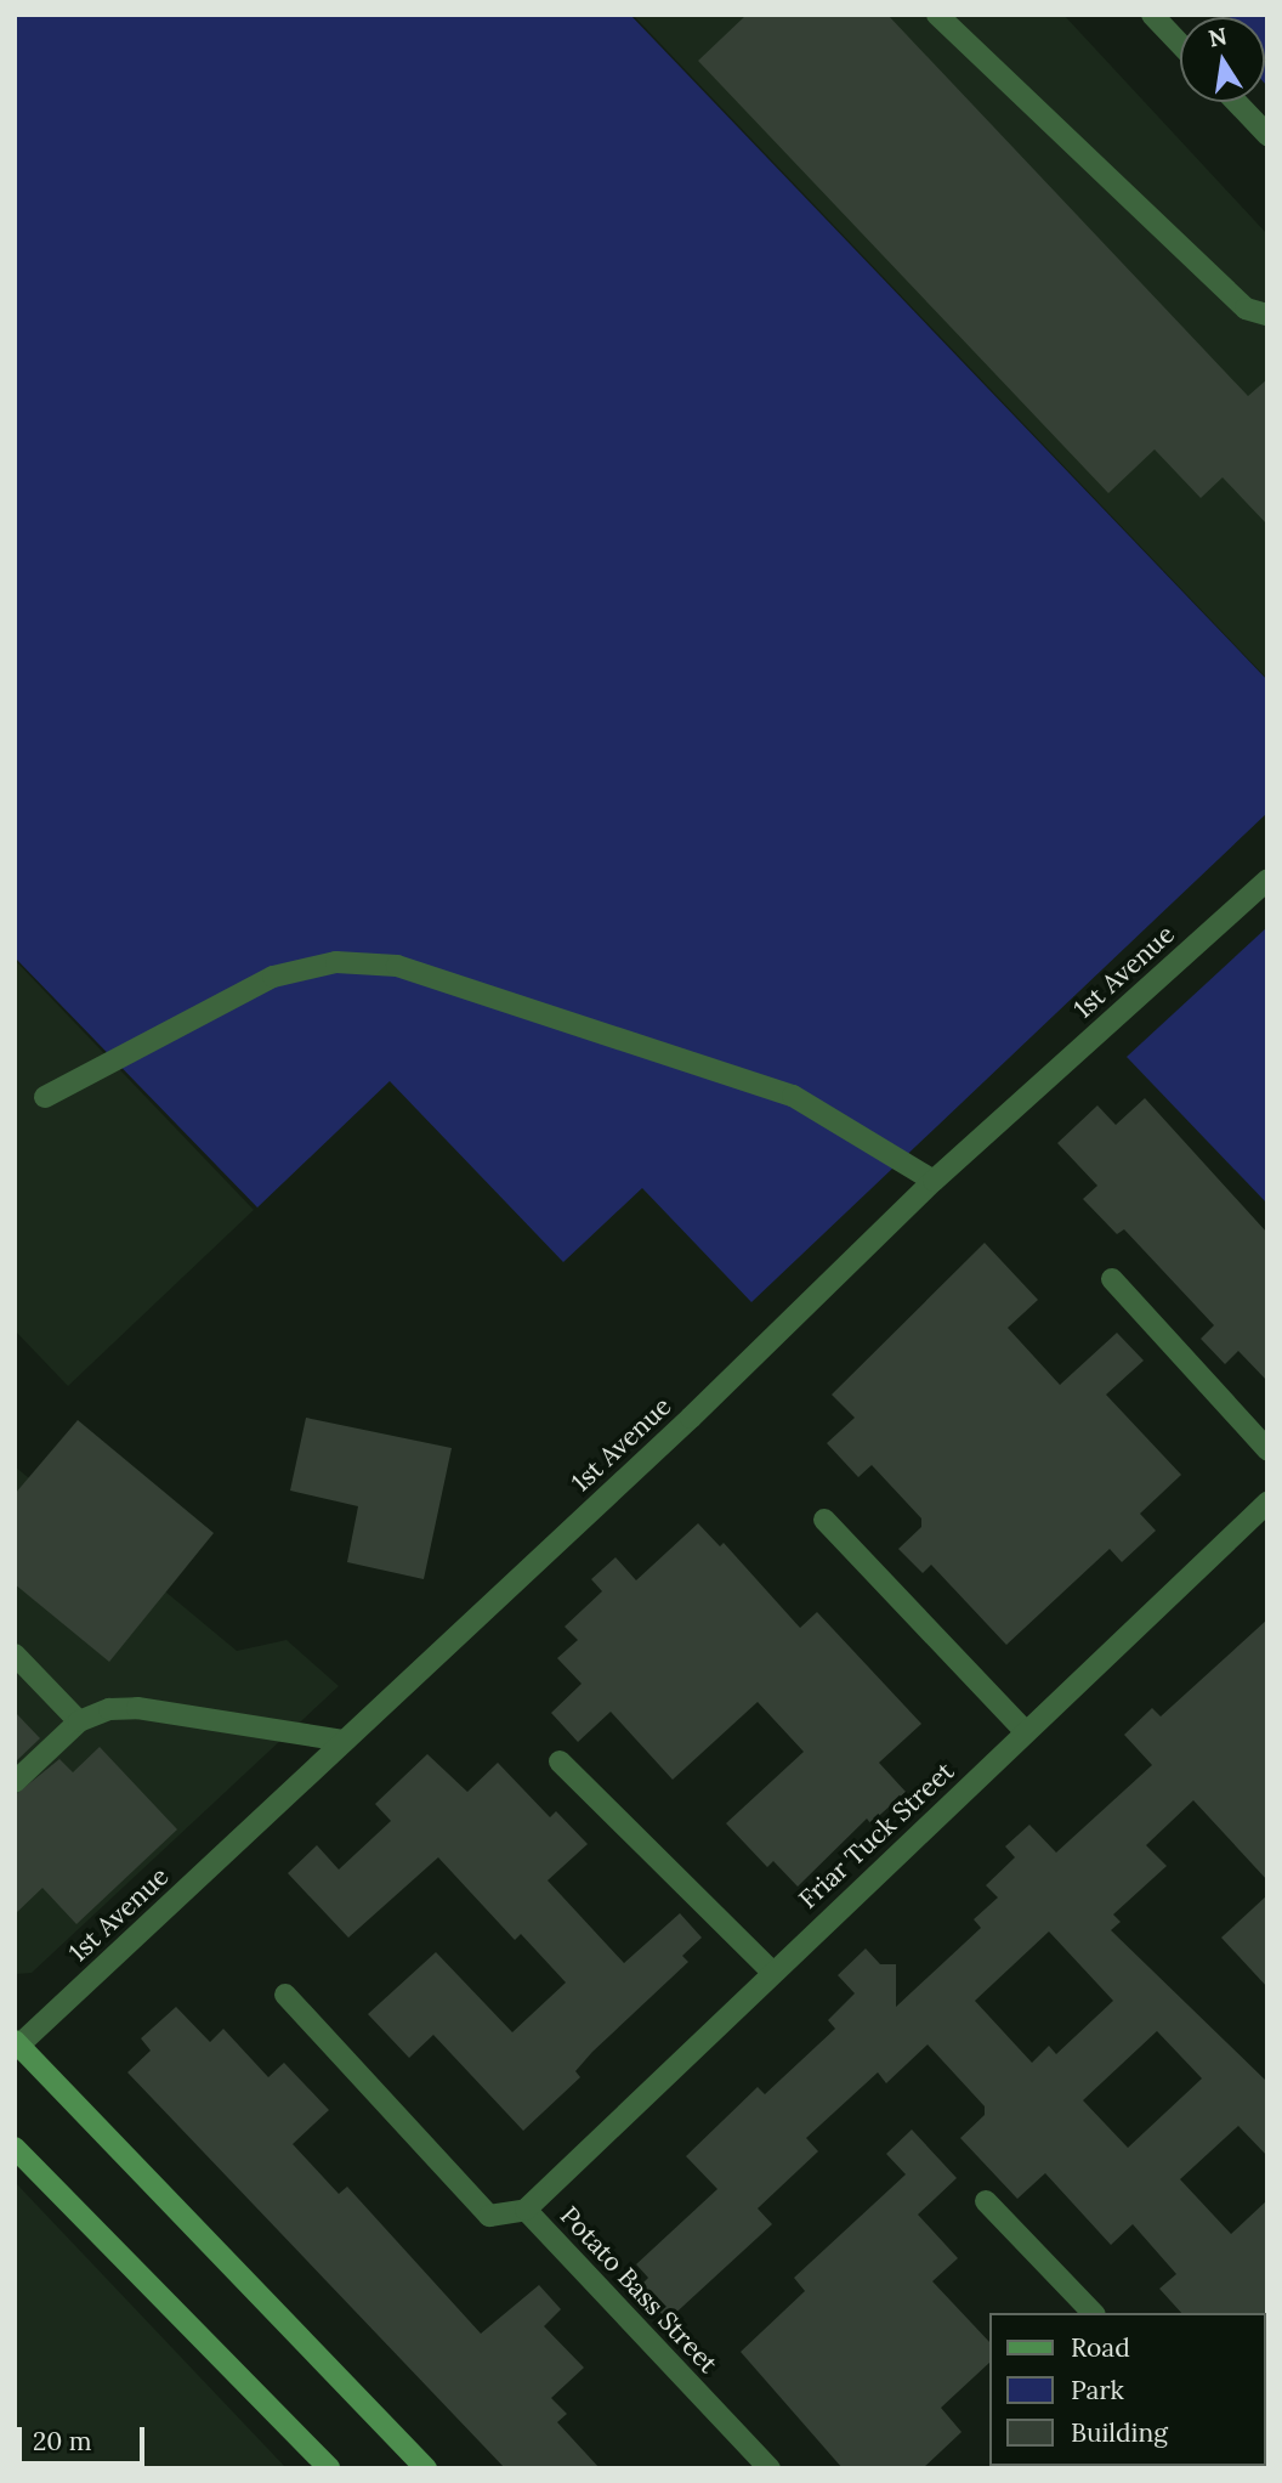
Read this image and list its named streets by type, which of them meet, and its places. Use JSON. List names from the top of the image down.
{
  "streets": {
    "street": ["1st Avenue", "Friar Tuck Street", "Potato Bass Street"]
  },
  "crossings": [
    ["Friar Tuck Street", "Potato Bass Street"]
  ],
  "legend": ["Road", "Park", "Building"],
  "scale_bar": "20 m",
  "north": "top"
}
